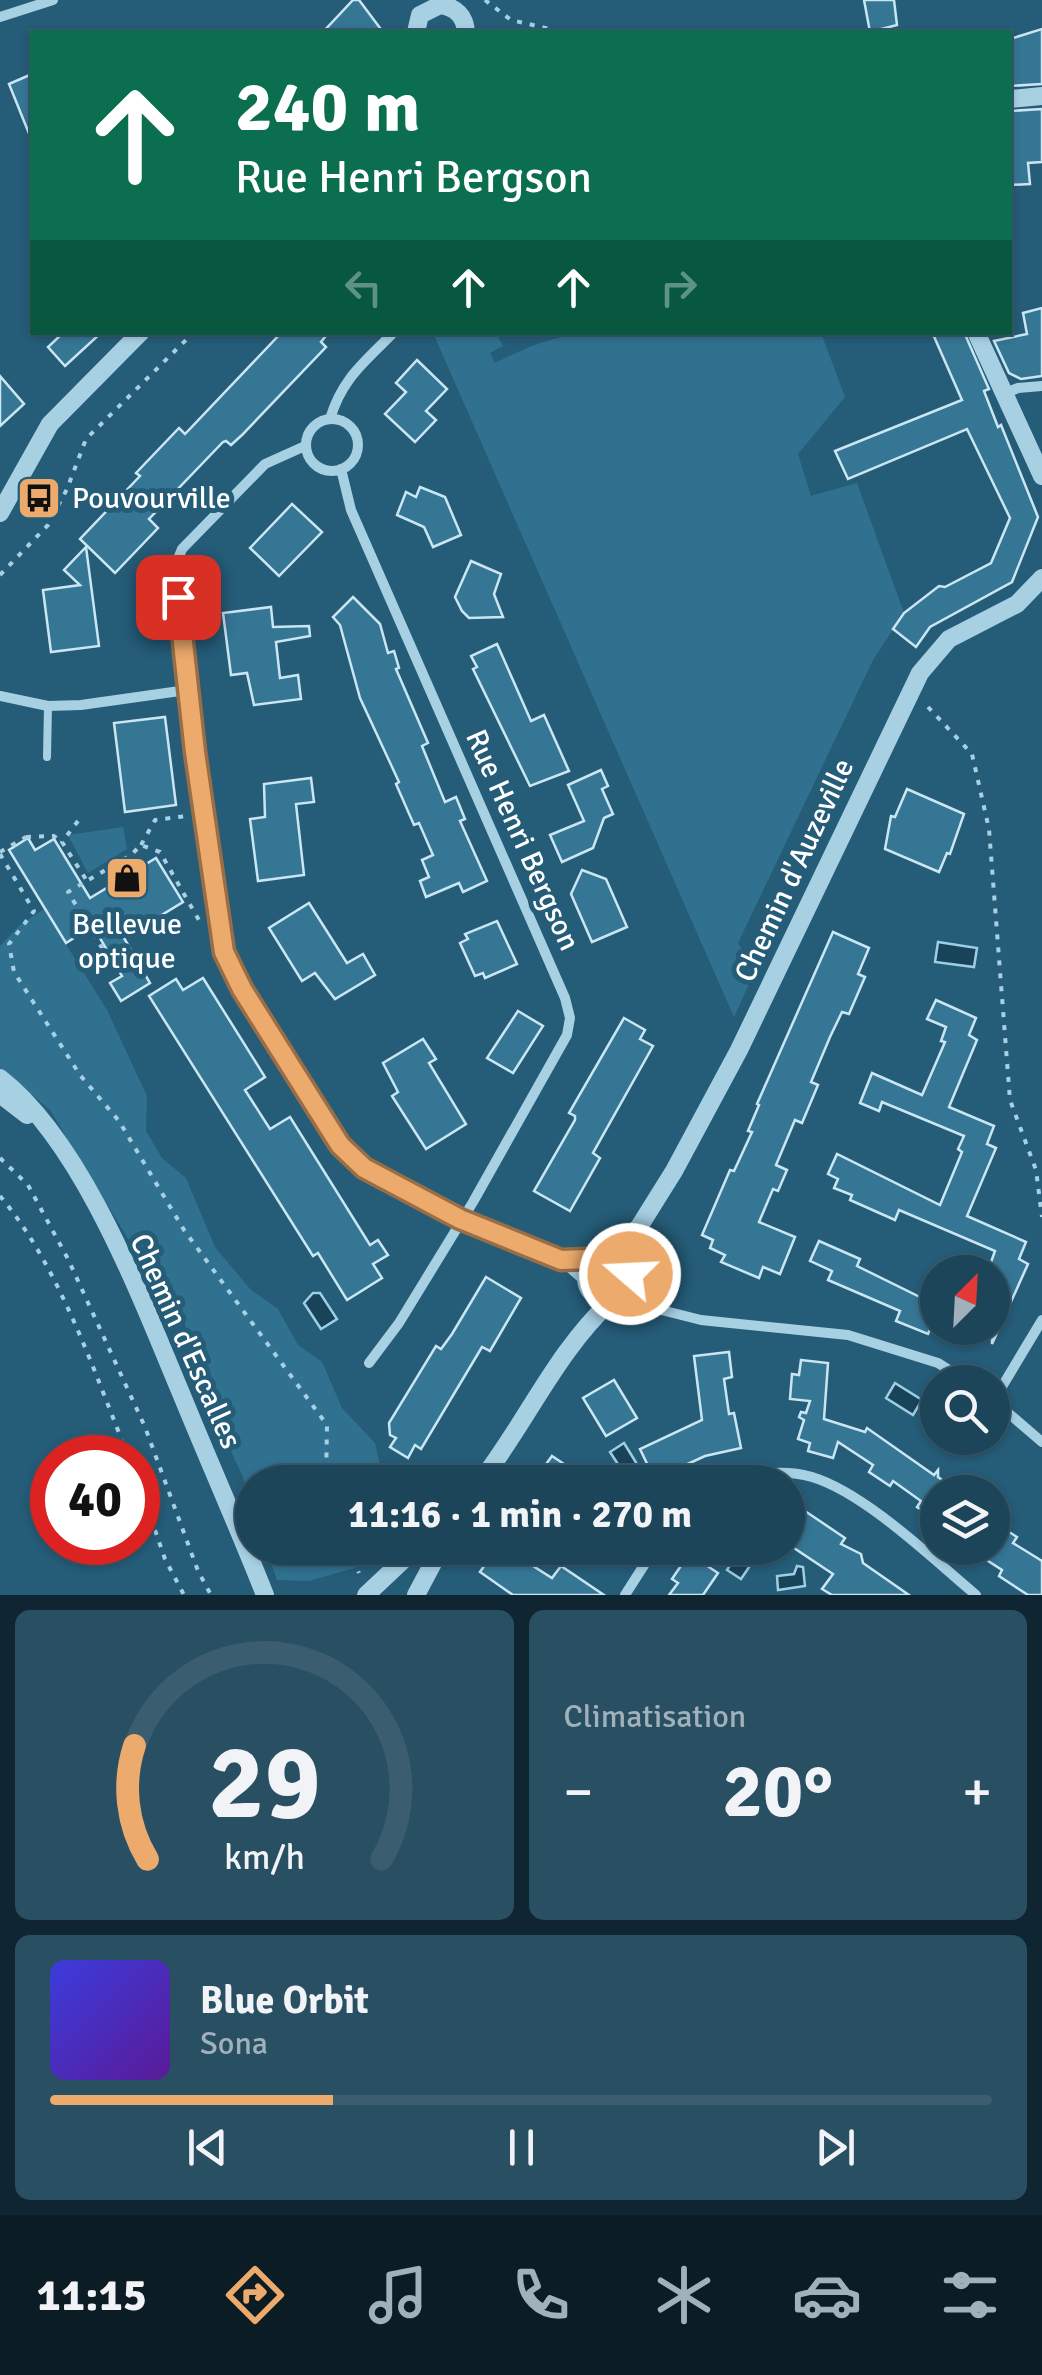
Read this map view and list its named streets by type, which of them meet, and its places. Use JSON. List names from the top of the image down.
{
  "streets": {
    "street": ["Rue Henri Bergson", "Chemin d'Auzeville", "Chemin d'Escalles"]
  },
  "places": {
    "bus stop": ["Pouvourville"],
    "shop": ["Bellevue optique"]
  },
  "north": "top right",
  "page": {
    "turn": ["240 m", "Rue Henri Bergson"],
    "limit": "40",
    "trip": "11:16 · 1 min · 270 m",
    "tile": "Climatisation",
    "heat": ["−", "20°", "+"],
    "song": ["Blue Orbit", "Sona"],
    "tabs": "11:15",
    "gauge": ["29", "km/h"]
  }
}
